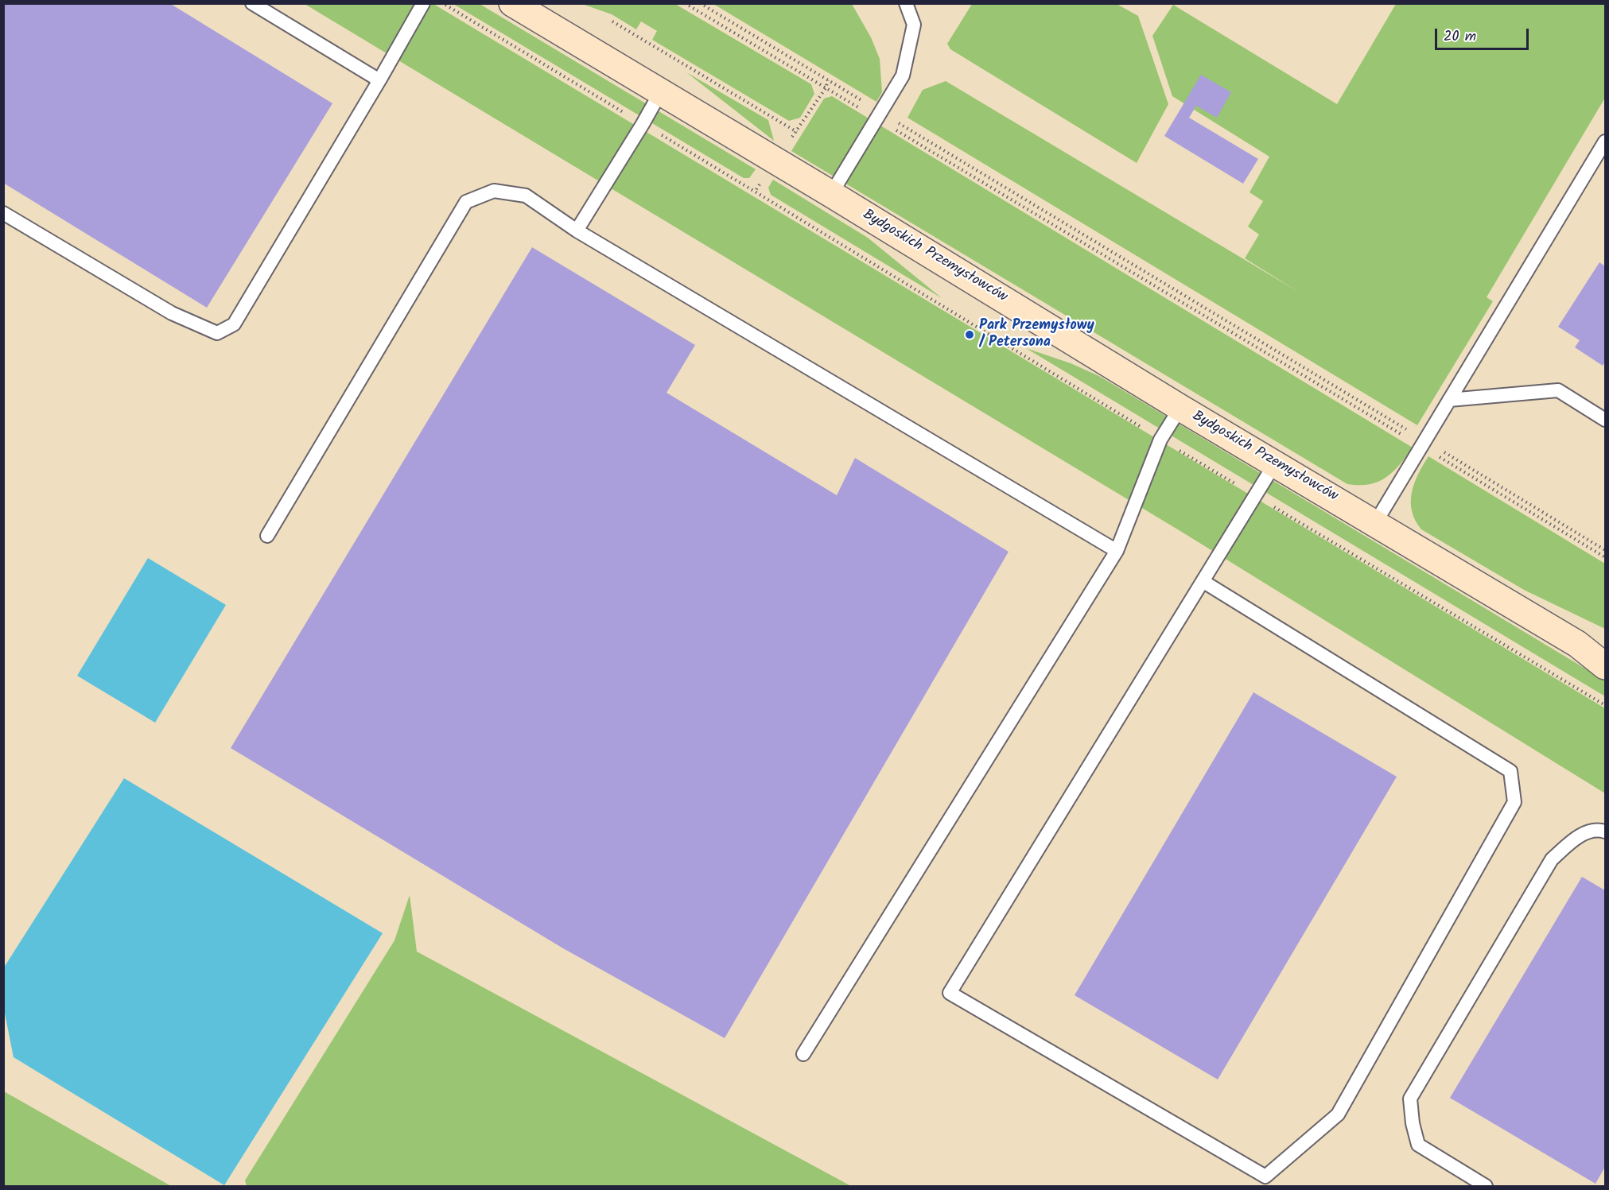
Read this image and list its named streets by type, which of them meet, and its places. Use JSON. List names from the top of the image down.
{
  "streets": {
    "street": ["Bydgoskich Przemysłowców"]
  },
  "places": ["Park Przemysłowy / Petersona"],
  "scale_bar": "20 m"
}
